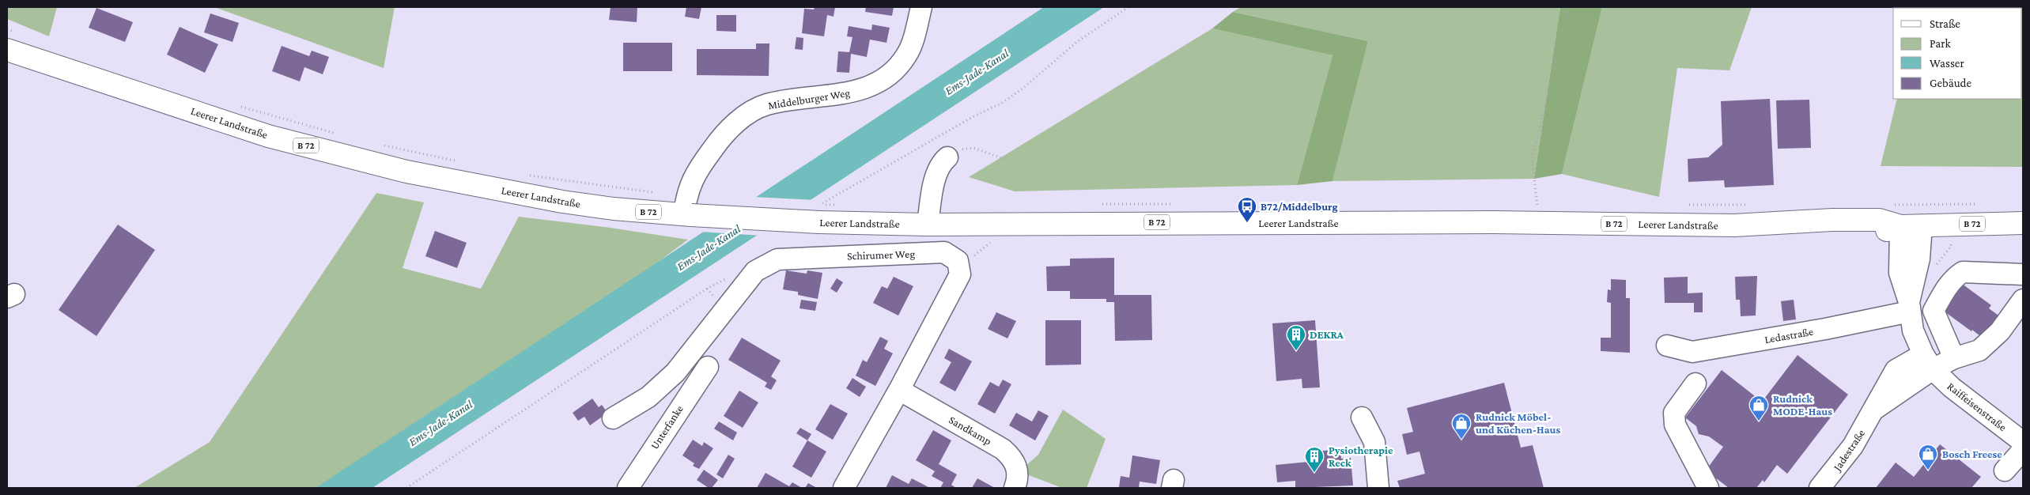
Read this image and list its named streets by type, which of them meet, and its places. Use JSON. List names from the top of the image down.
{
  "streets": {
    "main road": ["Leerer Landstraße", "B 72"],
    "street": [
      "Middelburger Weg",
      "Schirumer Weg",
      "Ledastraße",
      "Raiffeisenstraße",
      "Unterfanke",
      "Sandkamp",
      "Jadestraße"
    ]
  },
  "crossings": [
    ["Middelburger Weg", "Leerer Landstraße"],
    ["Schirumer Weg", "Sandkamp"],
    ["Raiffeisenstraße", "Jadestraße"]
  ],
  "water": ["Ems-Jade-Kanal"],
  "places": {
    "bus stop": ["B72/Middelburg"],
    "building": ["DEKRA", "Pysiotherapie Reck"],
    "shop": ["Rudnick MODE-Haus", "Rudnick Möbel- und Küchen-Haus", "Bosch Freese"]
  },
  "legend": [
    "Straße",
    "Park",
    "Wasser",
    "Gebäude"
  ]
}
